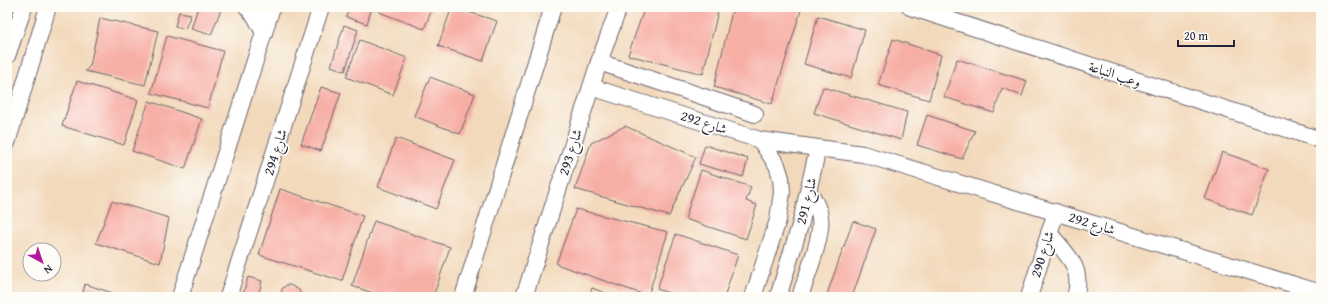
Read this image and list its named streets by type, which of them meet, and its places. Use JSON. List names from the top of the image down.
{
  "streets": {
    "street": [
      "وعب النباعة",
      "شارع 292",
      "شارع 294",
      "شارع 293",
      "شارع 291",
      "شارع 290"
    ]
  },
  "crossings": [
    ["شارع 292", "شارع 293"],
    ["شارع 292", "شارع 291"],
    ["شارع 292", "شارع 290"]
  ],
  "scale_bar": "20 m",
  "north": "bottom right"
}
